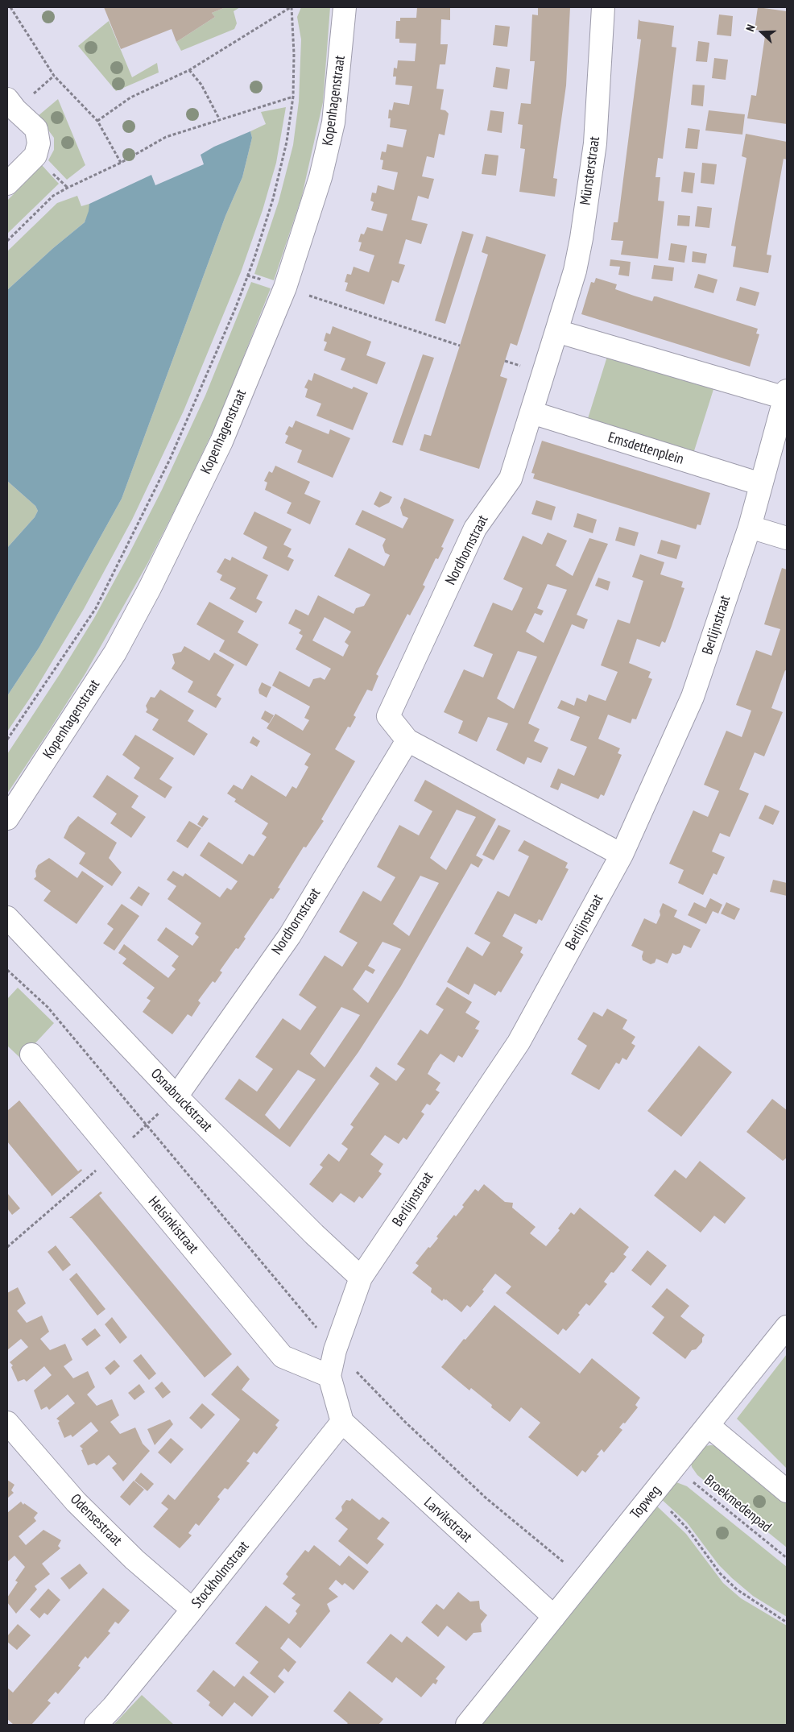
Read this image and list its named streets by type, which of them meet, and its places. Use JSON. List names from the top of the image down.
{
  "streets": {
    "street": [
      "Kopenhagenstraat",
      "Münsterstraat",
      "Emsdettenplein",
      "Nordhornstraat",
      "Berlijnstraat",
      "Osnabruckstraat",
      "Helsinkistraat",
      "Topweg",
      "Odensestraat",
      "Larvikstraat",
      "Stockholmstraat"
    ],
    "path": ["Broekmedenpad"]
  },
  "crossings": [
    ["Münsterstraat", "Nordhornstraat"],
    ["Emsdettenplein", "Nordhornstraat"],
    ["Emsdettenplein", "Berlijnstraat"],
    ["Nordhornstraat", "Berlijnstraat"],
    ["Nordhornstraat", "Osnabruckstraat"],
    ["Berlijnstraat", "Osnabruckstraat"],
    ["Berlijnstraat", "Helsinkistraat"],
    ["Topweg", "Broekmedenpad"],
    ["Odensestraat", "Stockholmstraat"],
    ["Larvikstraat", "Stockholmstraat"]
  ],
  "north": "left"
}
